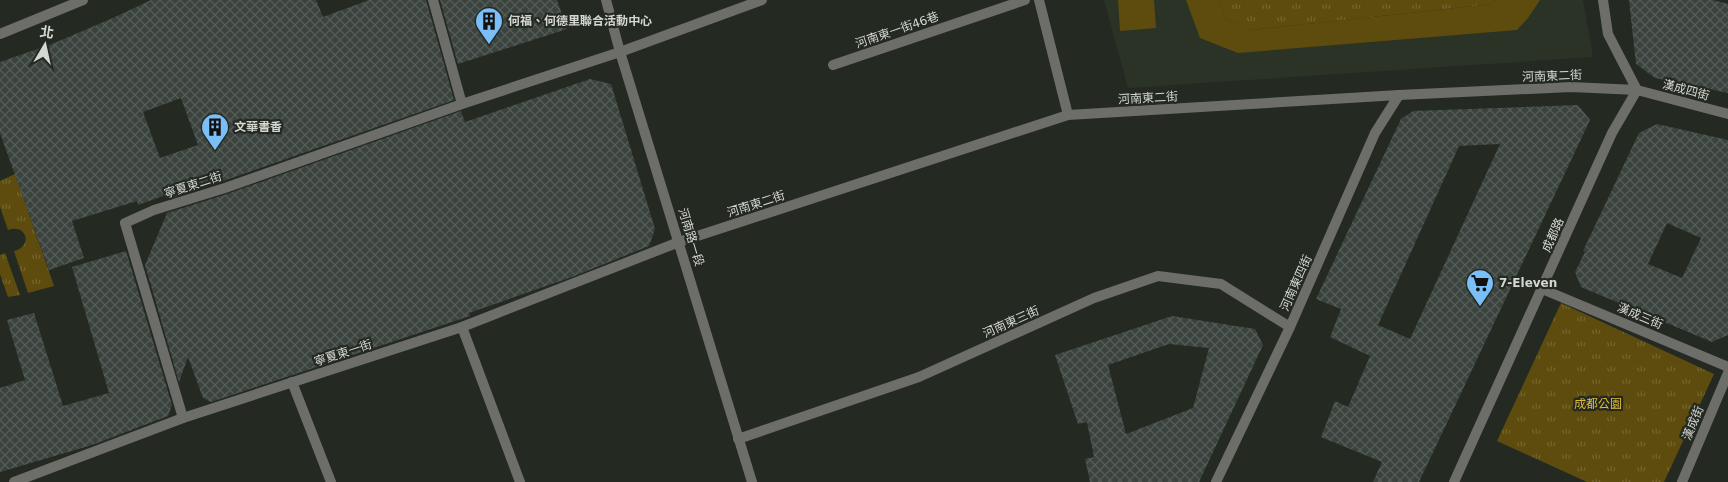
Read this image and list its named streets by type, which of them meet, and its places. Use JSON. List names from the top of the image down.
{
  "streets": {
    "street": [
      "河南東一街46巷",
      "河南東二街",
      "漢成四街",
      "寧夏東二街",
      "成都路",
      "河南路一段",
      "河南東四街",
      "漢成三街",
      "河南東三街",
      "寧夏東一街",
      "漢成街"
    ]
  },
  "crossings": [
    ["河南東二街", "漢成四街"],
    ["河南東二街", "成都路"],
    ["河南東二街", "河南路一段"],
    ["河南東二街", "河南東四街"],
    ["河南東二街", "寧夏東一街"],
    ["漢成四街", "成都路"],
    ["寧夏東二街", "河南路一段"],
    ["寧夏東二街", "寧夏東一街"],
    ["成都路", "漢成三街"],
    ["河南路一段", "河南東三街"],
    ["河南路一段", "寧夏東一街"],
    ["河南東四街", "河南東三街"]
  ],
  "parks": ["成都公園"],
  "places": {
    "building": ["何福、何德里聯合活動中心", "文華書香"],
    "supermarket": ["7-Eleven"]
  },
  "north": "top"
}
